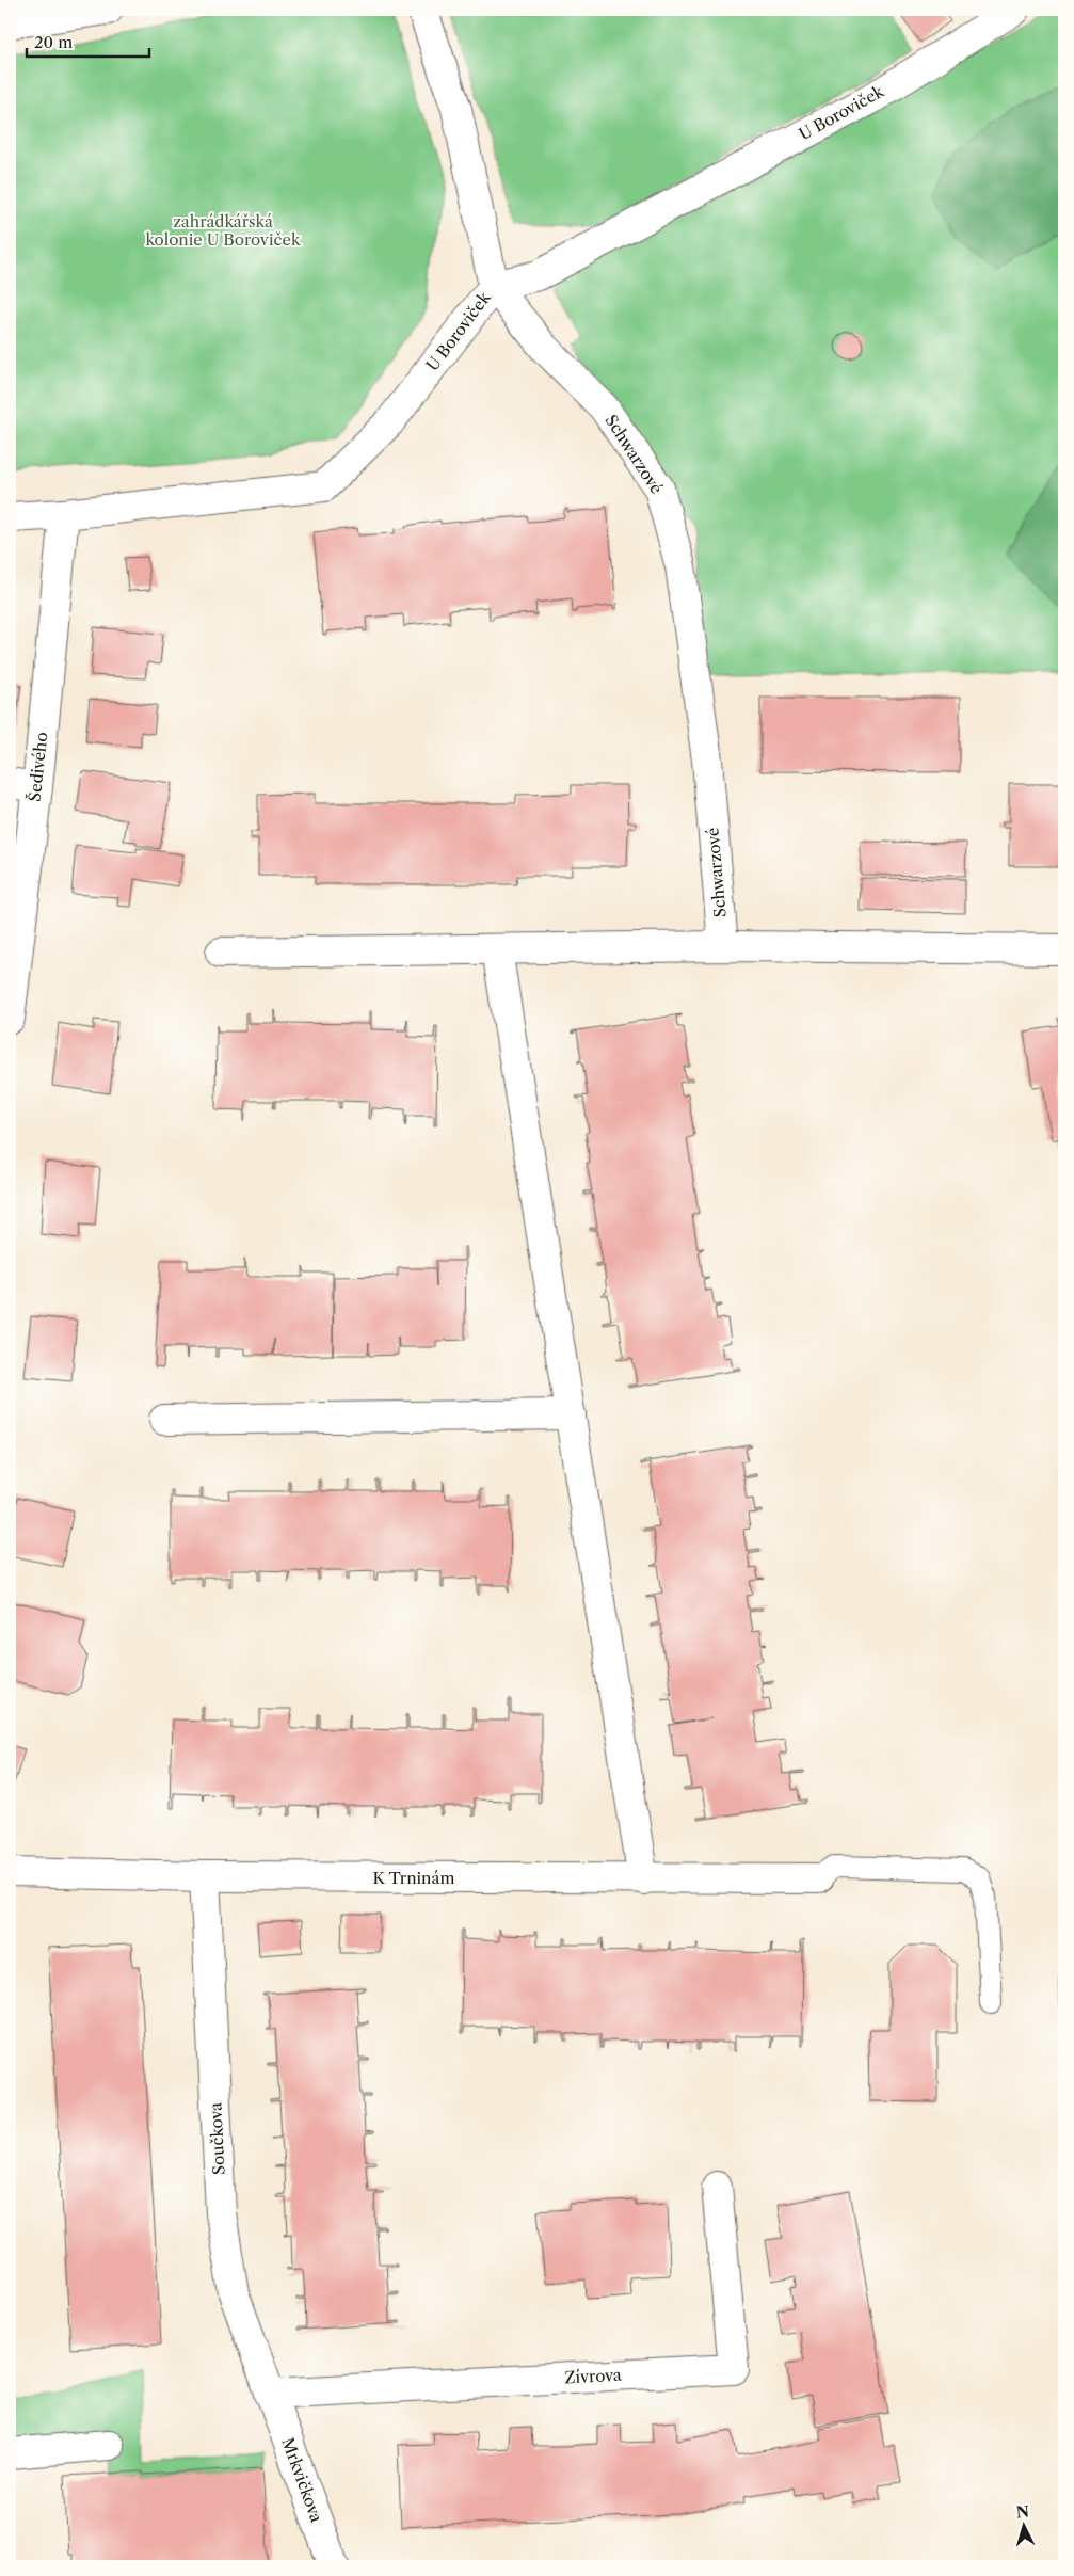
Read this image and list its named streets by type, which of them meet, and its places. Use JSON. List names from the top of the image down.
{
  "streets": {
    "street": [
      "U Boroviček",
      "Schwarzové",
      "Šedivého",
      "K Trninám",
      "Součkova",
      "Zívrova",
      "Mrkvičkova"
    ]
  },
  "crossings": [
    ["U Boroviček", "Schwarzové"],
    ["U Boroviček", "Šedivého"],
    ["K Trninám", "Součkova"],
    ["Součkova", "Zívrova"],
    ["Součkova", "Mrkvičkova"],
    ["Zívrova", "Mrkvičkova"]
  ],
  "parks": ["zahrádkářská kolonie U Boroviček"],
  "scale_bar": "20 m",
  "north": "top"
}
